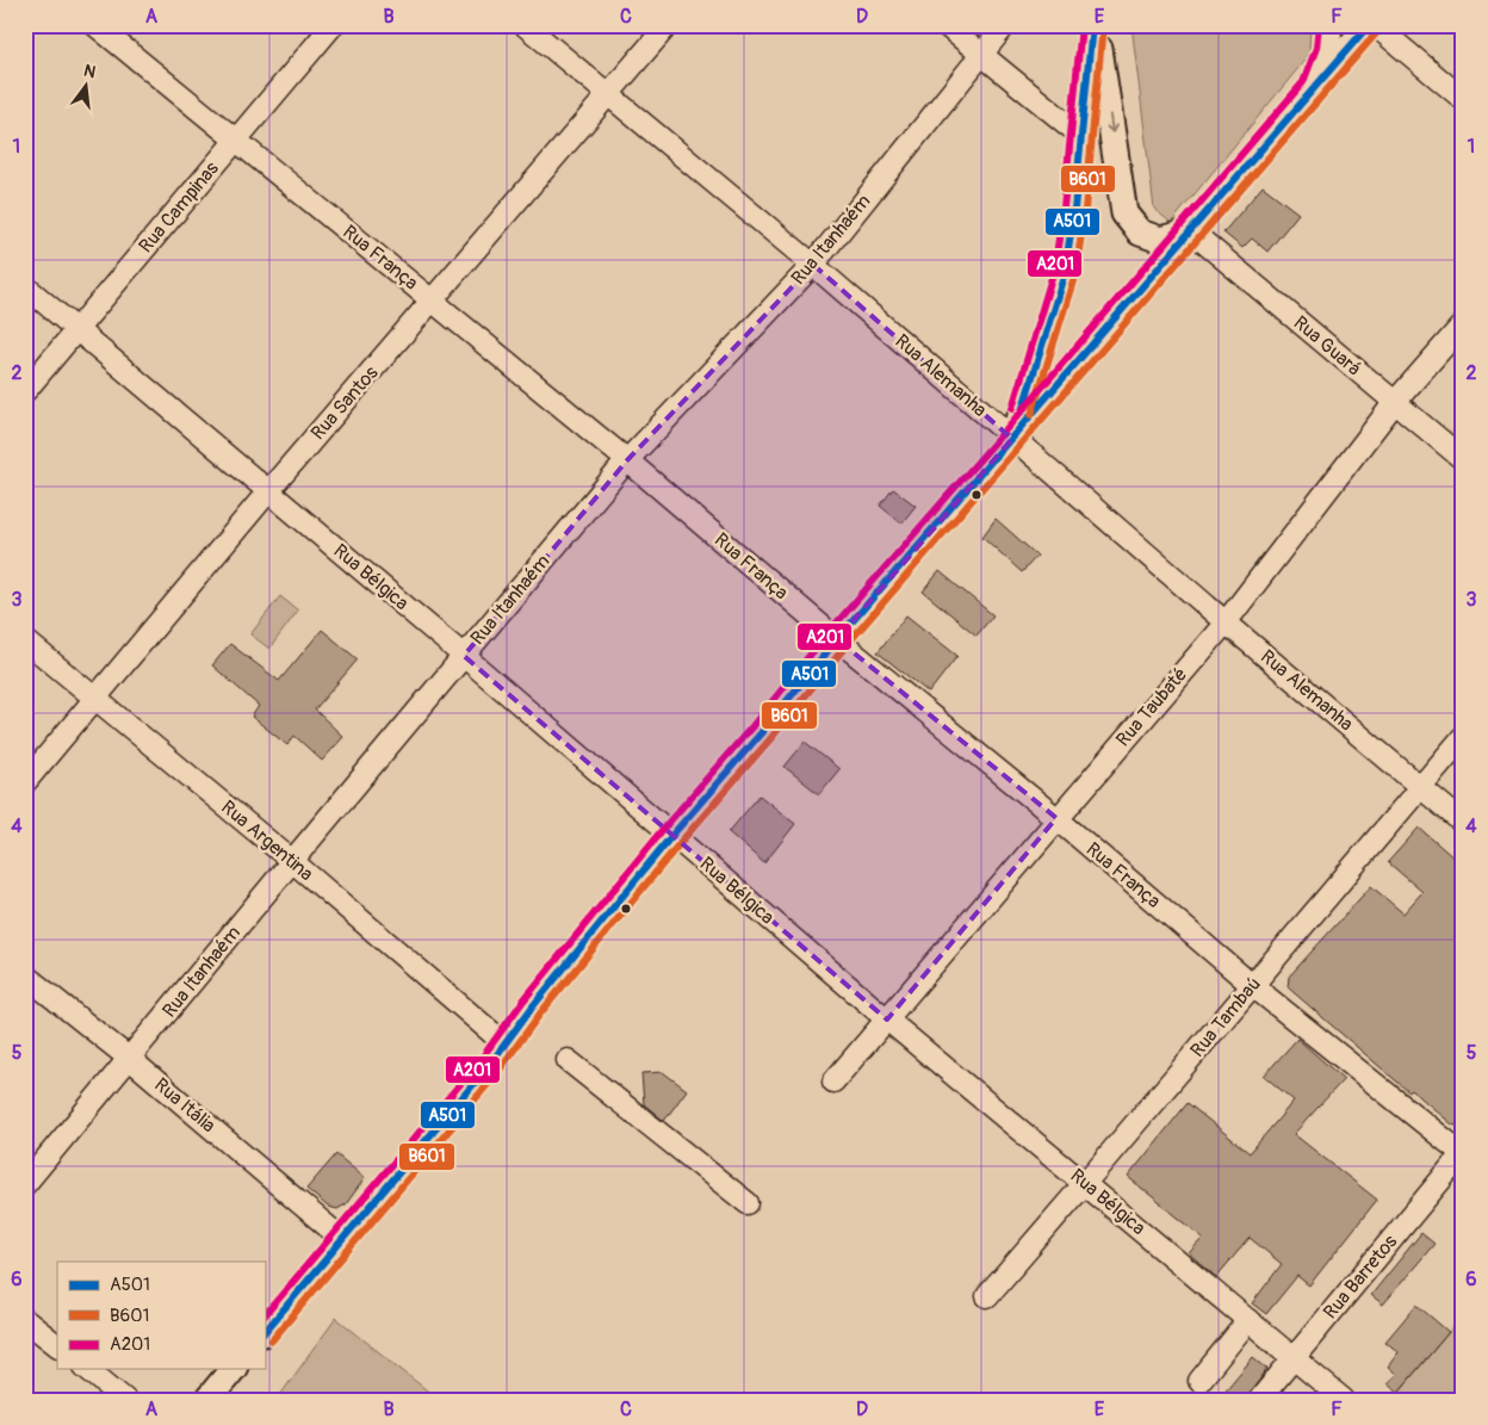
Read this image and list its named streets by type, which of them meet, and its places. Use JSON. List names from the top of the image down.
{
  "streets": {
    "street": [
      "Rua Campinas",
      "Rua Itanhaém",
      "Rua França",
      "Rua Guará",
      "Rua Alemanha",
      "Rua Santos",
      "Rua Bélgica",
      "Rua Taubaté",
      "Rua Argentina",
      "Rua Tambaú",
      "Rua Itália",
      "Rua Barretos"
    ]
  },
  "crossings": [
    ["Rua Campinas", "Rua França"],
    ["Rua Campinas", "Rua Bélgica"],
    ["Rua Itanhaém", "Rua França"],
    ["Rua Itanhaém", "Rua Alemanha"],
    ["Rua Itanhaém", "Rua Bélgica"],
    ["Rua Itanhaém", "Rua Argentina"],
    ["Rua Itanhaém", "Rua Itália"],
    ["Rua França", "Rua Santos"],
    ["Rua França", "Rua Taubaté"],
    ["Rua França", "Rua Tambaú"],
    ["Rua França", "Rua Barretos"],
    ["Rua Guará", "Rua Taubaté"],
    ["Rua Alemanha", "Rua Santos"],
    ["Rua Alemanha", "Rua Taubaté"],
    ["Rua Alemanha", "Rua Tambaú"],
    ["Rua Santos", "Rua Bélgica"],
    ["Rua Santos", "Rua Argentina"],
    ["Rua Bélgica", "Rua Taubaté"],
    ["Rua Bélgica", "Rua Tambaú"],
    ["Rua Bélgica", "Rua Barretos"]
  ],
  "lines": ["transit line A501", "transit line A201", "transit line B601"],
  "legend": ["A501", "B601", "A201"],
  "north": "top",
  "grid": {
    "columns": [
      "A",
      "B",
      "C",
      "D",
      "E",
      "F"
    ],
    "rows": [
      "1",
      "2",
      "3",
      "4",
      "5",
      "6"
    ]
  }
}
